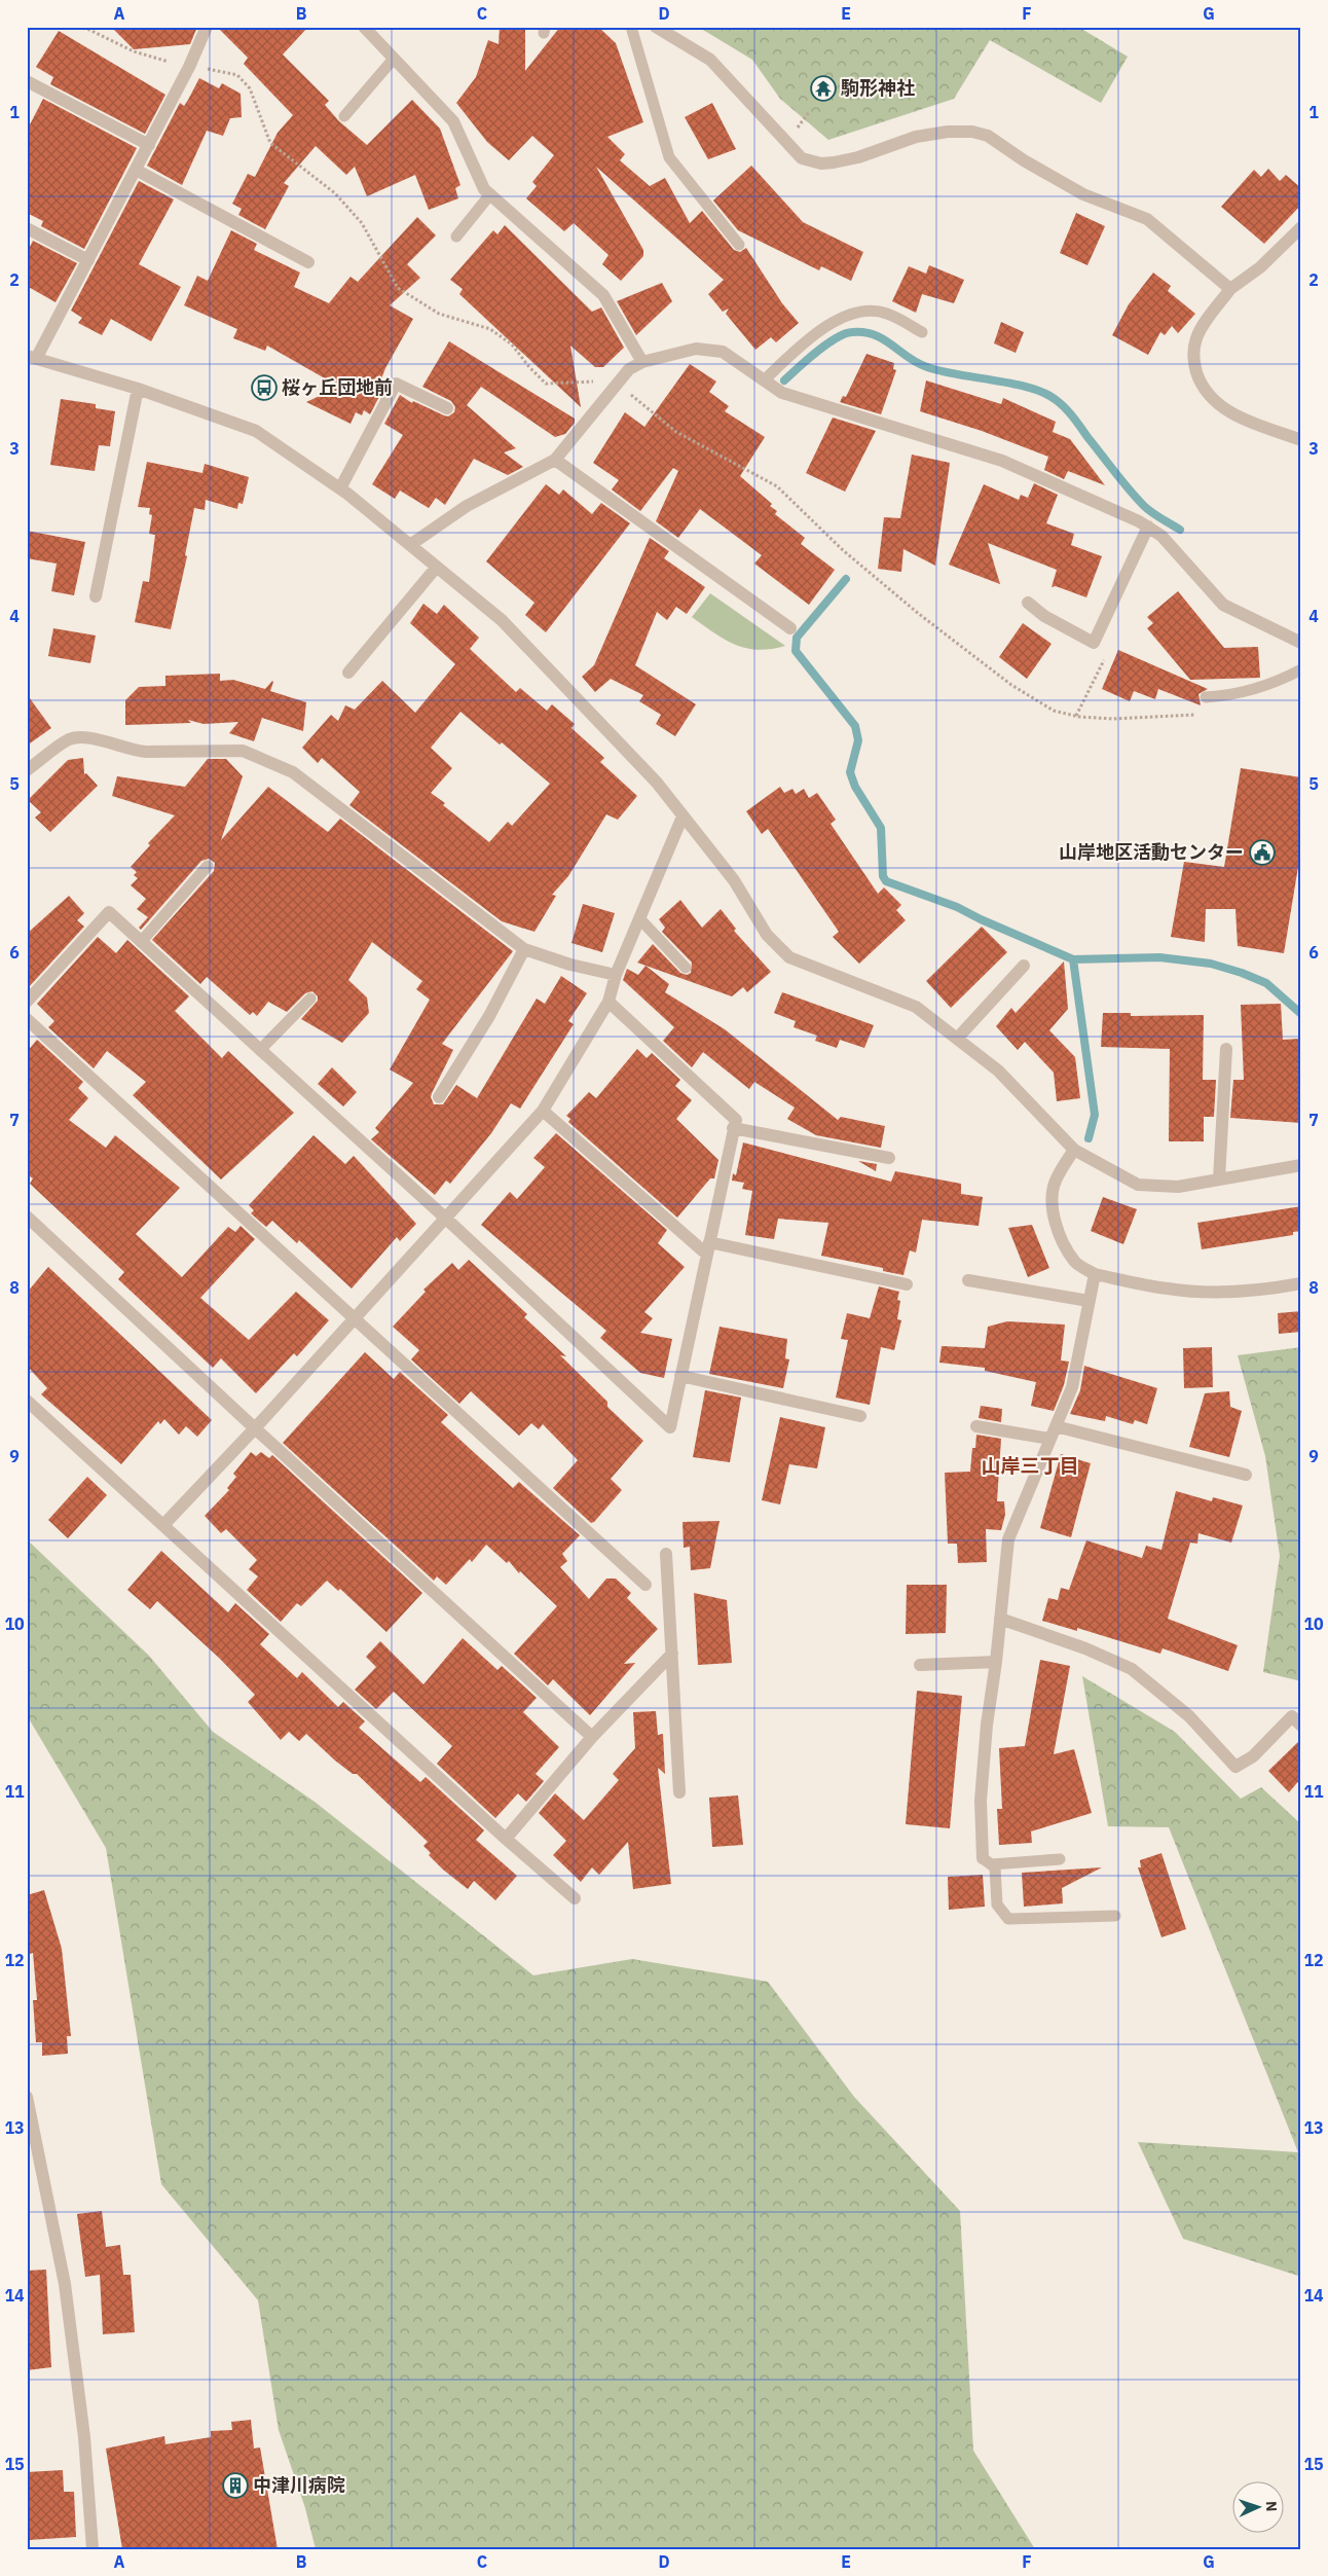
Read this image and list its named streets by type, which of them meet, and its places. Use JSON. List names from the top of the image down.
{
  "districts": ["山岸三丁目"],
  "places": {
    "temple": ["駒形神社"],
    "bus stop": ["桜ヶ丘団地前"],
    "public building": ["山岸地区活動センター"],
    "building": ["中津川病院"]
  },
  "north": "right",
  "grid": {
    "columns": [
      "A",
      "B",
      "C",
      "D",
      "E",
      "F",
      "G"
    ],
    "rows": [
      "1",
      "2",
      "3",
      "4",
      "5",
      "6",
      "7",
      "8",
      "9",
      "10",
      "11",
      "12",
      "13",
      "14",
      "15"
    ]
  }
}
